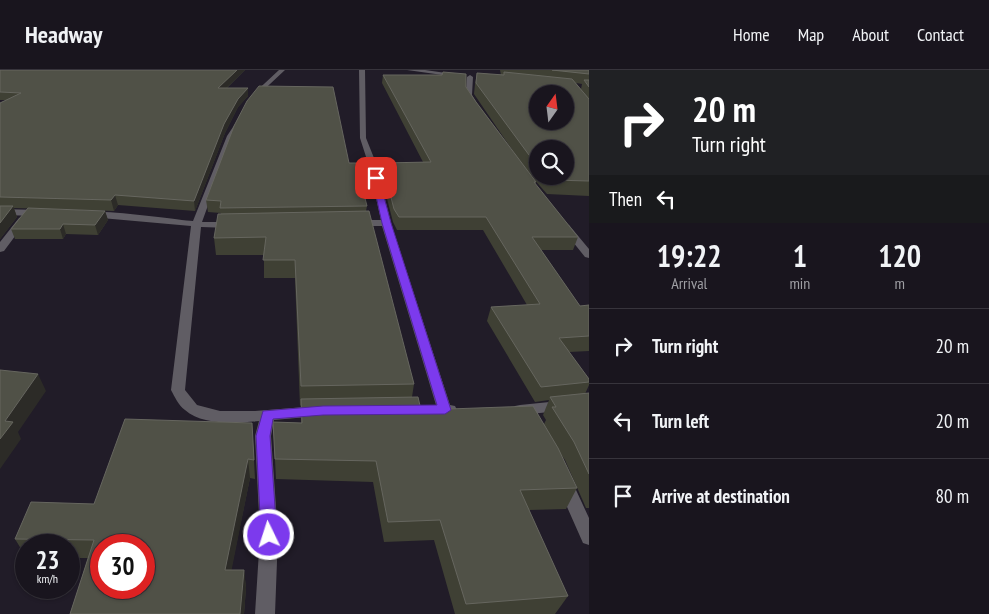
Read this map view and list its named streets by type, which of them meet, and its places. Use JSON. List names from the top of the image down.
{
  "north": "top",
  "page": {
    "header": "Headway",
    "nav": [
      "Home",
      "Map",
      "About",
      "Contact"
    ],
    "turn": ["20 m", "Turn right"],
    "then": "Then",
    "eta": [
      "19:22",
      "Arrival",
      "1",
      "min",
      "120",
      "m"
    ],
    "list": [
      {
        "name": "Turn right",
        "value": "20 m"
      },
      {
        "name": "Turn left",
        "value": "20 m"
      },
      {
        "name": "Arrive at destination",
        "value": "80 m"
      }
    ],
    "speed": "23 km/h",
    "limit": "30"
  }
}
